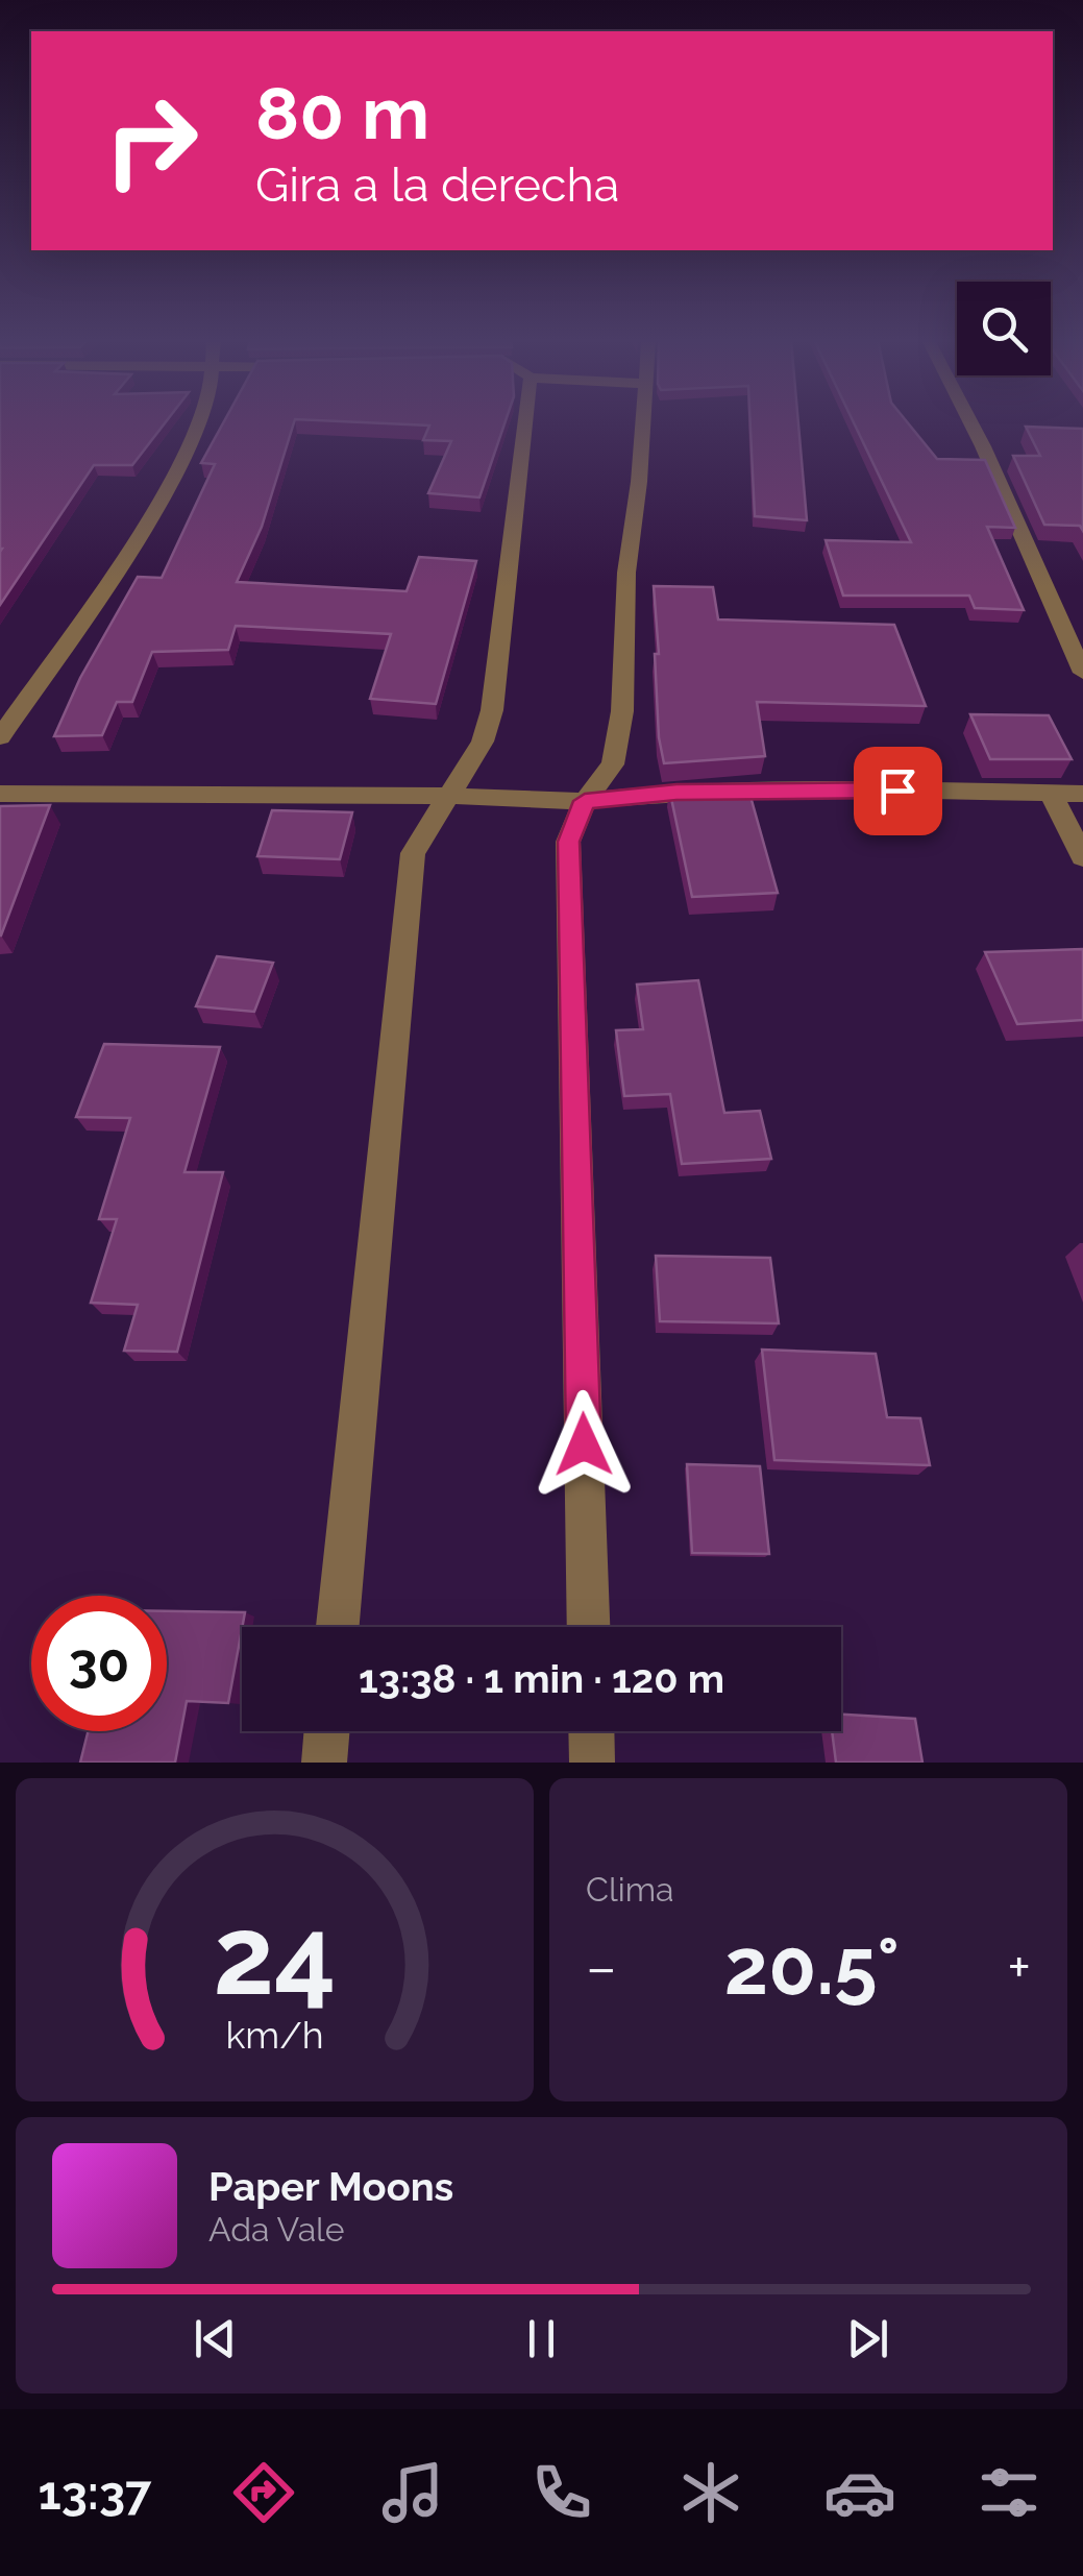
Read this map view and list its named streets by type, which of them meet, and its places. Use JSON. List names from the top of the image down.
{
  "page": {
    "turn": ["80 m", "Gira a la derecha"],
    "limit": "30",
    "trip": "13:38 · 1 min · 120 m",
    "tile": "Clima",
    "heat": ["−", "20.5°", "+"],
    "song": ["Paper Moons", "Ada Vale"],
    "tabs": "13:37",
    "gauge": ["24", "km/h"]
  }
}
